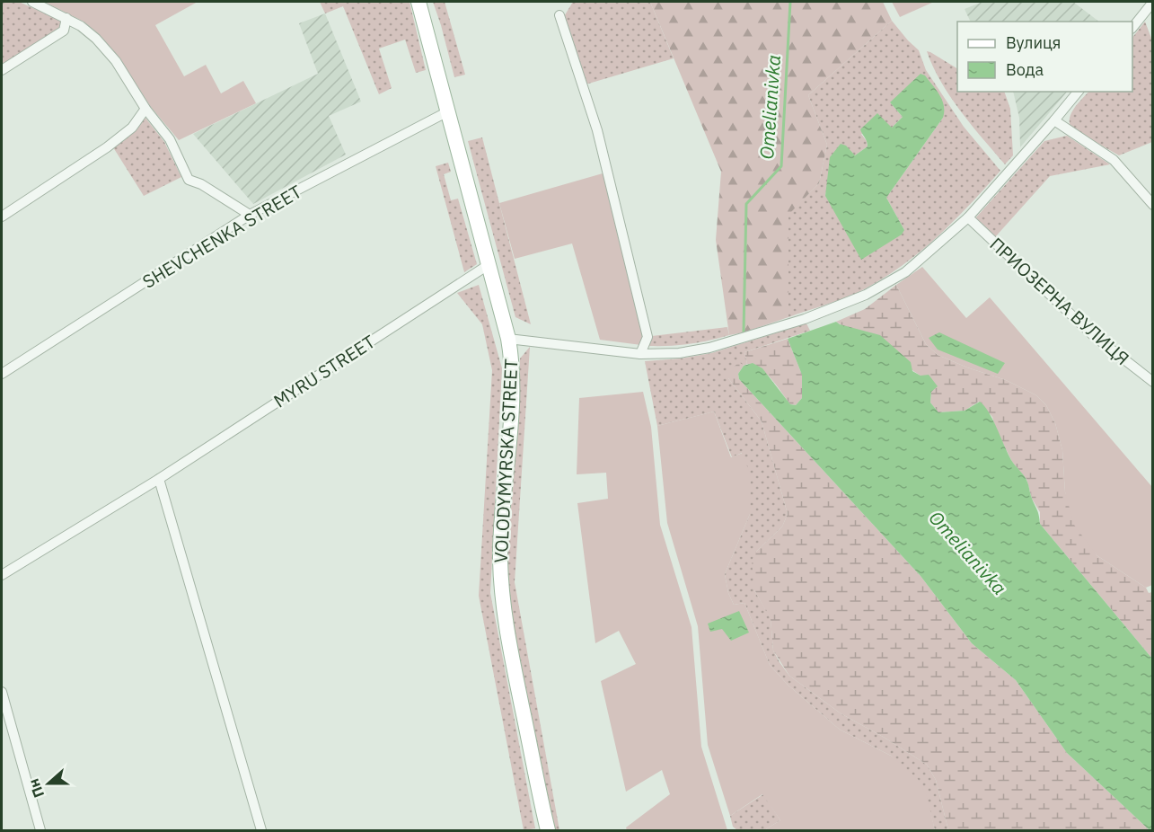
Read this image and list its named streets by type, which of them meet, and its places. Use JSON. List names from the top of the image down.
{
  "streets": {
    "main road": ["VOLODYMYRSKA STREET"],
    "street": ["SHEVCHENKA STREET", "ПРИОЗЕРНА ВУЛИЦЯ", "MYRU STREET"]
  },
  "crossings": [
    ["SHEVCHENKA STREET", "VOLODYMYRSKA STREET"],
    ["MYRU STREET", "VOLODYMYRSKA STREET"]
  ],
  "water": ["Omelianivka"],
  "legend": ["Вулиця", "Вода"],
  "north": "left"
}
